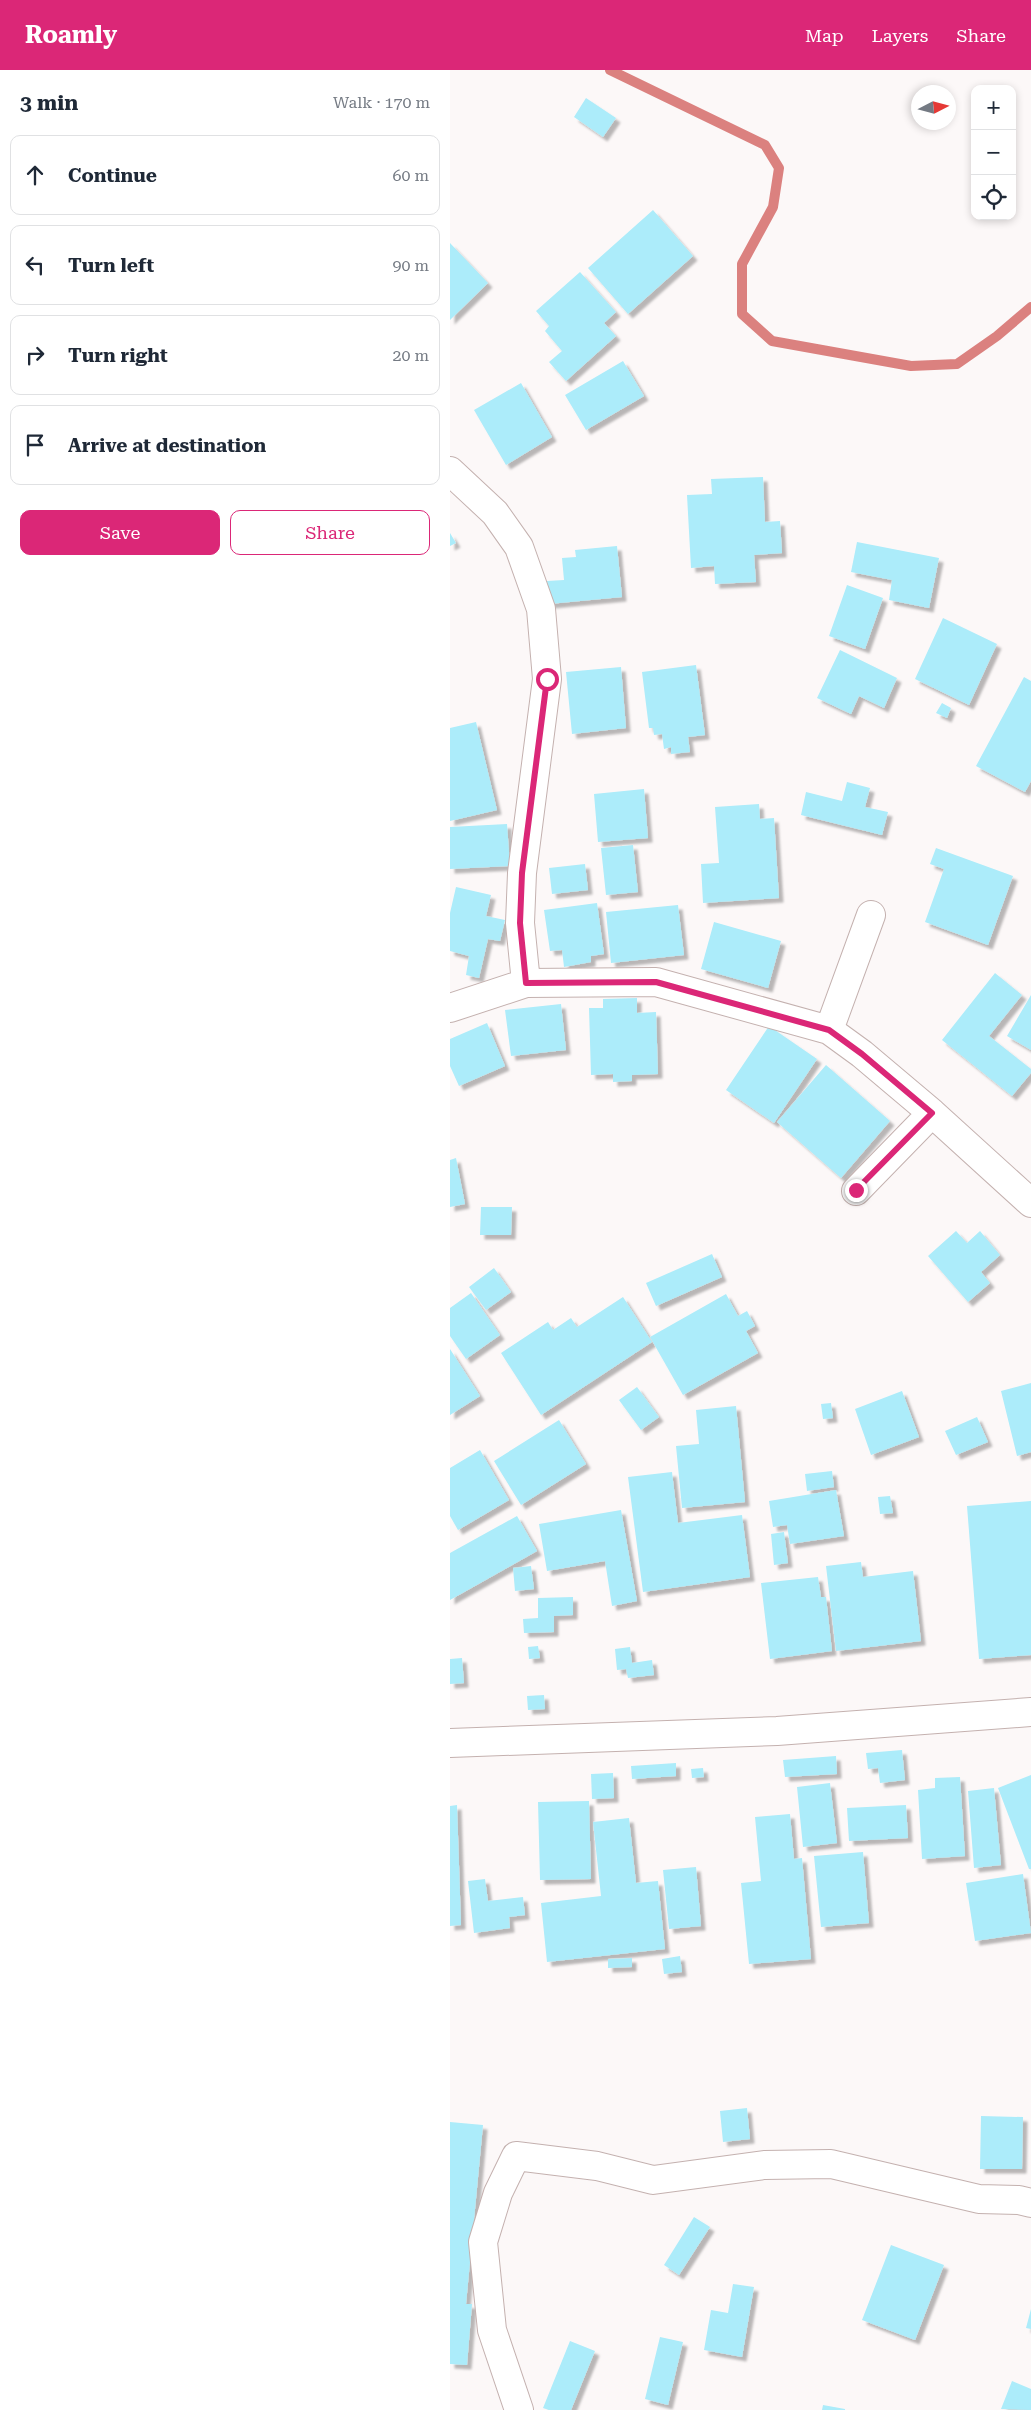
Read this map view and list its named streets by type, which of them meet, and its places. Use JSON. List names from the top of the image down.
{
  "north": "right",
  "page": {
    "header": "Roamly",
    "nav": ["Map", "Layers", "Share"],
    "heading": ["3 min", "Walk · 170 m"],
    "map_buttons": ["+", "−"],
    "list": [
      ["Continue", "60 m"],
      ["Turn left", "90 m"],
      ["Turn right", "20 m"],
      "Arrive at destination"
    ],
    "buttons": ["Save", "Share"]
  }
}
